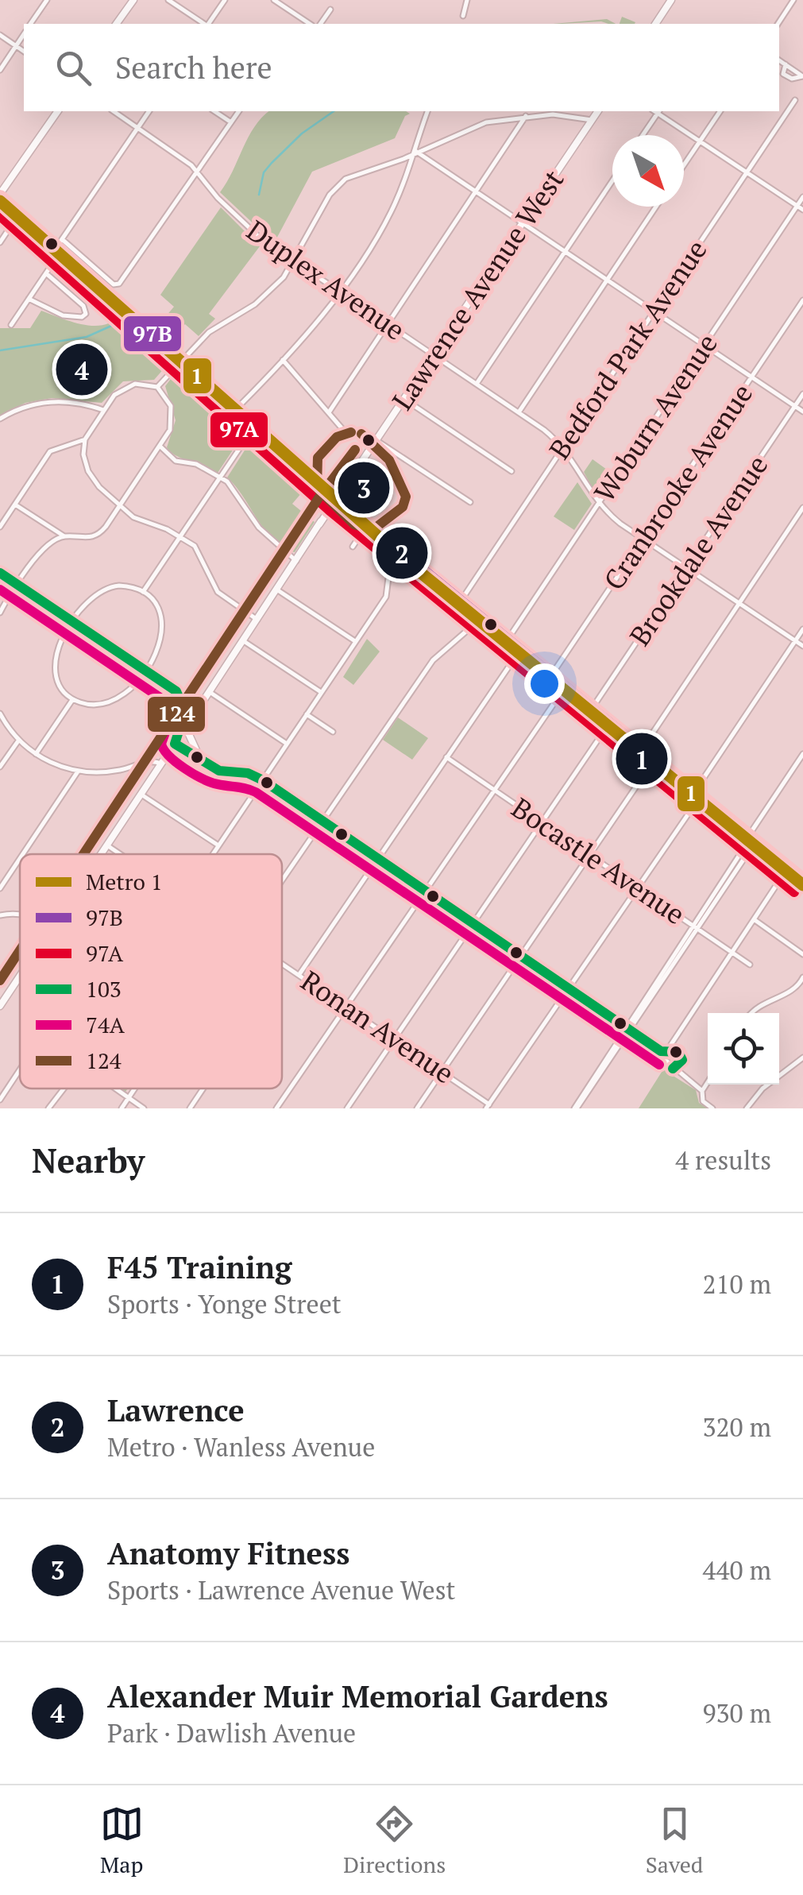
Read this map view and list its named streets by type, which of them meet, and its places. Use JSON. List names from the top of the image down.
{
  "streets": {
    "main road": ["Lawrence Avenue West"],
    "street": [
      "Duplex Avenue",
      "Bedford Park Avenue",
      "Woburn Avenue",
      "Cranbrooke Avenue",
      "Brookdale Avenue",
      "Bocastle Avenue",
      "Ronan Avenue"
    ]
  },
  "crossings": [
    ["Duplex Avenue", "Lawrence Avenue West"],
    ["Duplex Avenue", "Bedford Park Avenue"],
    ["Duplex Avenue", "Woburn Avenue"],
    ["Duplex Avenue", "Cranbrooke Avenue"],
    ["Duplex Avenue", "Brookdale Avenue"],
    ["Lawrence Avenue West", "Ronan Avenue"]
  ],
  "lines": [
    "transit line 97B",
    "metro line 1",
    "transit line 97A",
    "transit line 124",
    "transit line 103",
    "transit line 74A"
  ],
  "legend": [
    "Metro 1",
    "97B",
    "97A",
    "103",
    "74A",
    "124"
  ],
  "north": "bottom right",
  "page": {
    "search": "Search here",
    "pins": [
      "4",
      "3",
      "2",
      "1"
    ],
    "heading": ["Nearby", "4 results"],
    "list": [
      {
        "mark": "1",
        "name": "F45 Training",
        "note": "Sports · Yonge Street",
        "value": "210 m"
      },
      {
        "mark": "2",
        "name": "Lawrence",
        "note": "Metro · Wanless Avenue",
        "value": "320 m"
      },
      {
        "mark": "3",
        "name": "Anatomy Fitness",
        "note": "Sports · Lawrence Avenue West",
        "value": "440 m"
      },
      {
        "mark": "4",
        "name": "Alexander Muir Memorial Gardens",
        "note": "Park · Dawlish Avenue",
        "value": "930 m"
      }
    ],
    "nav": ["Map", "Directions", "Saved"]
  }
}
